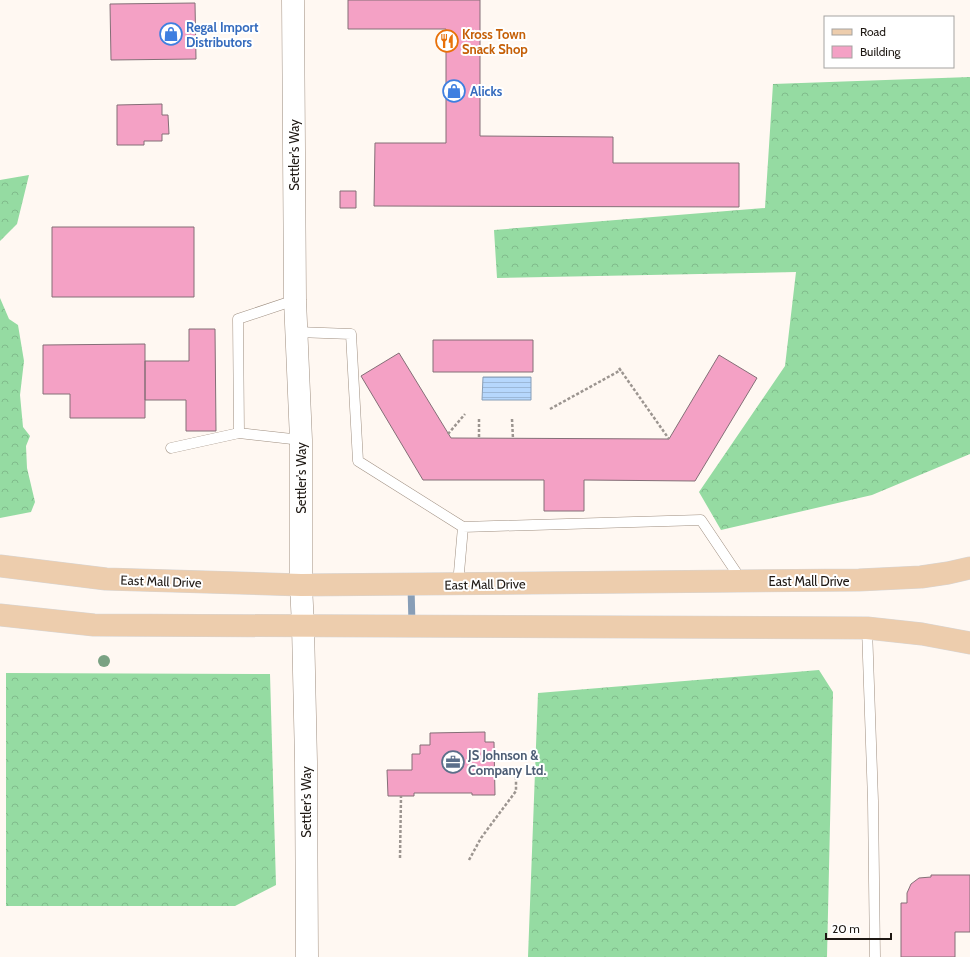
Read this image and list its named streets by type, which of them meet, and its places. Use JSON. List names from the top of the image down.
{
  "streets": {
    "main road": ["Settler's Way", "East Mall Drive"]
  },
  "crossings": [
    ["Settler's Way", "East Mall Drive"]
  ],
  "places": {
    "shop": ["Regal Import Distributors", "Alicks"],
    "restaurant": ["Kross Town Snack Shop"],
    "office": ["JS Johnson & Company Ltd."]
  },
  "legend": ["Road", "Building"],
  "scale_bar": "20 m"
}
